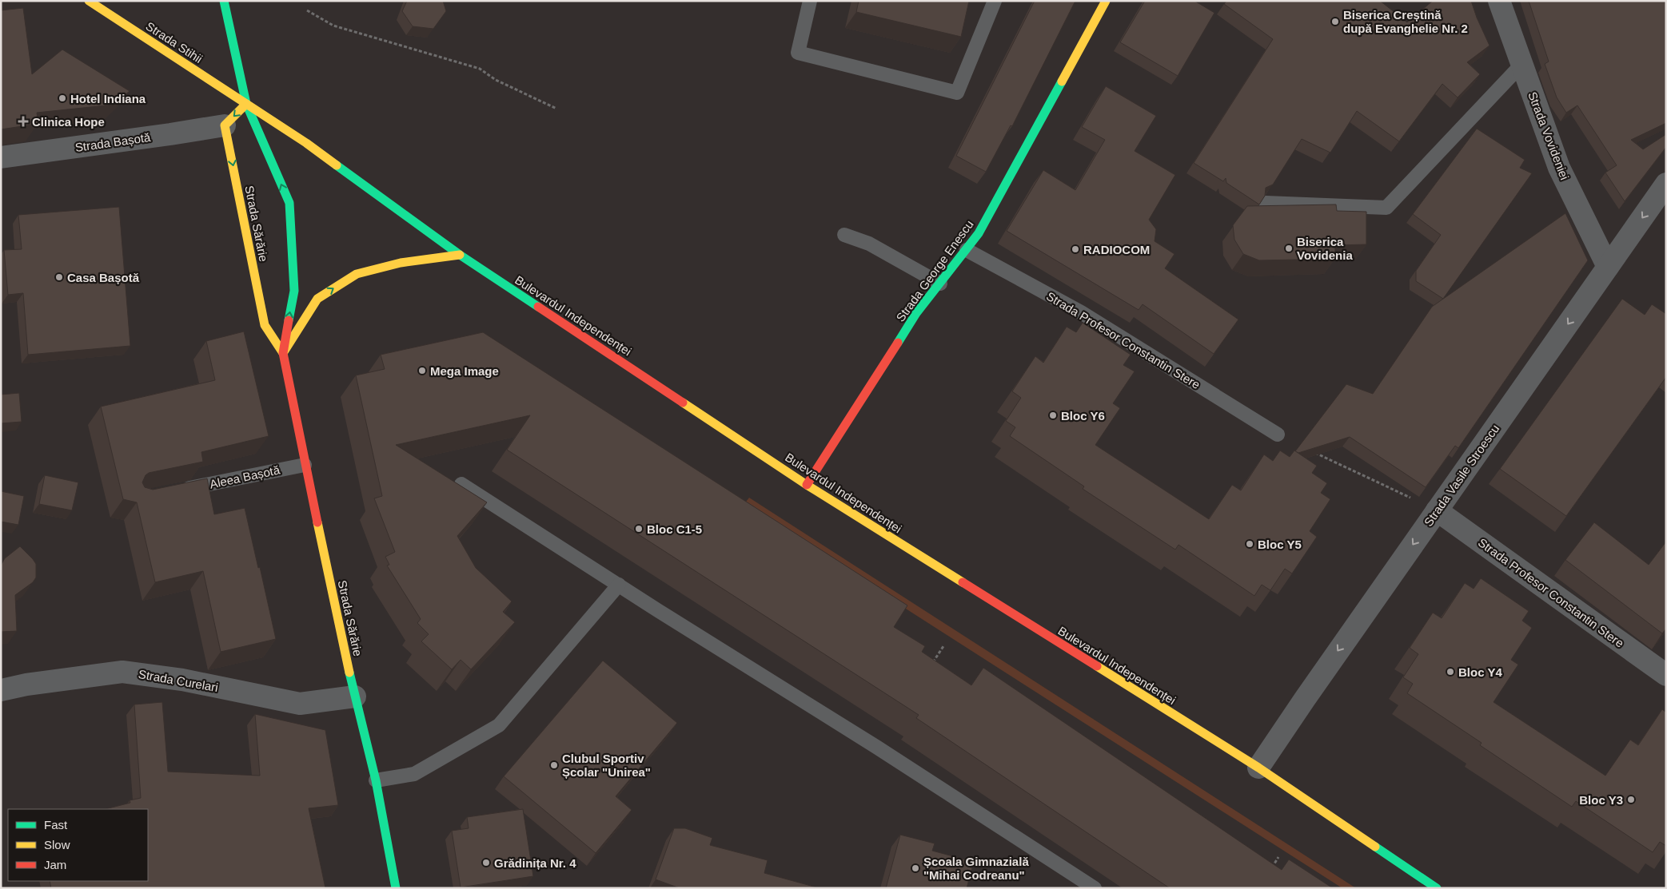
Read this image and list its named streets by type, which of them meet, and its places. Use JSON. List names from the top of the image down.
{
  "streets": {
    "main road": [
      "Strada Stihii",
      "Strada Sărărie",
      "Strada George Enescu",
      "Bulevardul Independenței"
    ],
    "street": [
      "Strada Vovideniei",
      "Strada Bașotă",
      "Strada Profesor Constantin Stere",
      "Strada Vasile Stroescu",
      "Strada Curelari"
    ],
    "lane": ["Aleea Bașotă"]
  },
  "crossings": [
    ["Strada Stihii", "Strada Sărărie"],
    ["Strada Stihii", "Bulevardul Independenței"],
    ["Strada Vovideniei", "Strada Vasile Stroescu"],
    ["Strada Bașotă", "Strada Sărărie"],
    ["Strada Sărărie", "Bulevardul Independenței"],
    ["Strada Sărărie", "Aleea Bașotă"],
    ["Strada Sărărie", "Strada Curelari"],
    ["Strada George Enescu", "Bulevardul Independenței"],
    ["Strada George Enescu", "Strada Profesor Constantin Stere"],
    ["Bulevardul Independenței", "Strada Vasile Stroescu"],
    ["Strada Profesor Constantin Stere", "Strada Vasile Stroescu"]
  ],
  "one_way": ["Strada Vasile Stroescu"],
  "places": {
    "other": [
      "Biserica Creștină după Evanghelie Nr. 2",
      "Hotel Indiana",
      "Biserica Vovidenia",
      "RADIOCOM",
      "Casa Bașotă",
      "Mega Image",
      "Bloc Y6",
      "Bloc C1-5",
      "Bloc Y5",
      "Bloc Y4",
      "Clubul Sportiv Școlar \"Unirea\"",
      "Bloc Y3",
      "Grădinița Nr. 4",
      "Școala Gimnazială \"Mihai Codreanu\""
    ],
    "health": ["Clinica Hope"]
  },
  "legend": ["Fast", "Slow", "Jam"]
}
